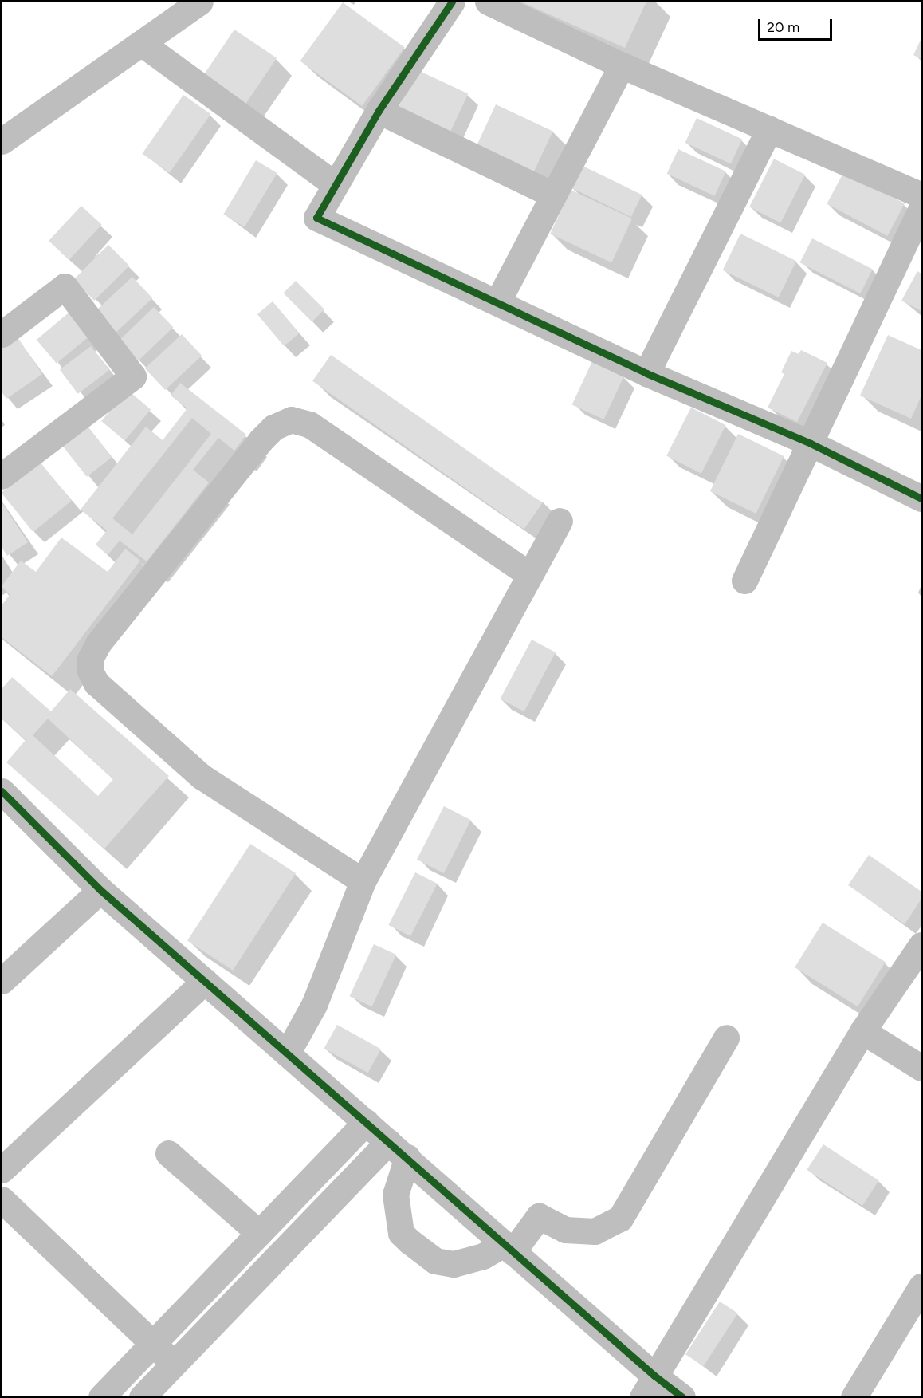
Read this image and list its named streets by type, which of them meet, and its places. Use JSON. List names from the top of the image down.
{
  "scale_bar": "20 m"
}
